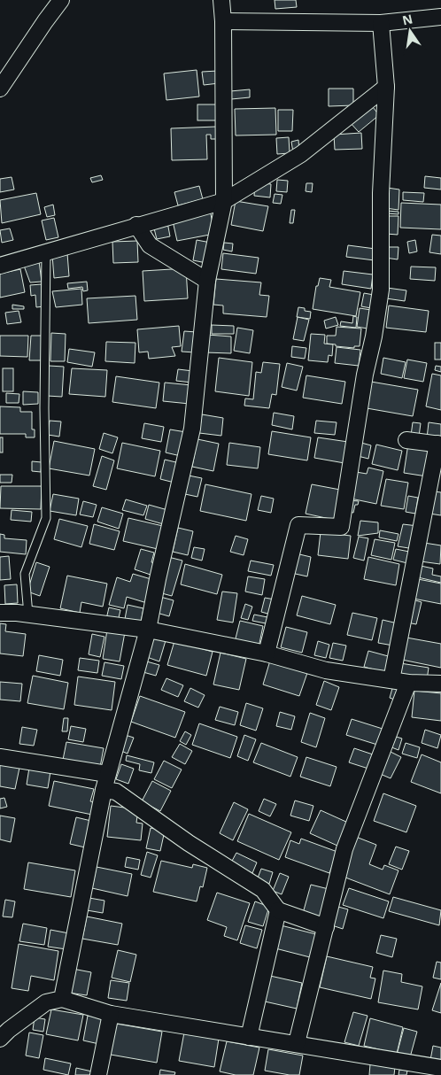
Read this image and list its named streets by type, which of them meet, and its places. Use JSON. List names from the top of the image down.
{
  "north": "top"
}
